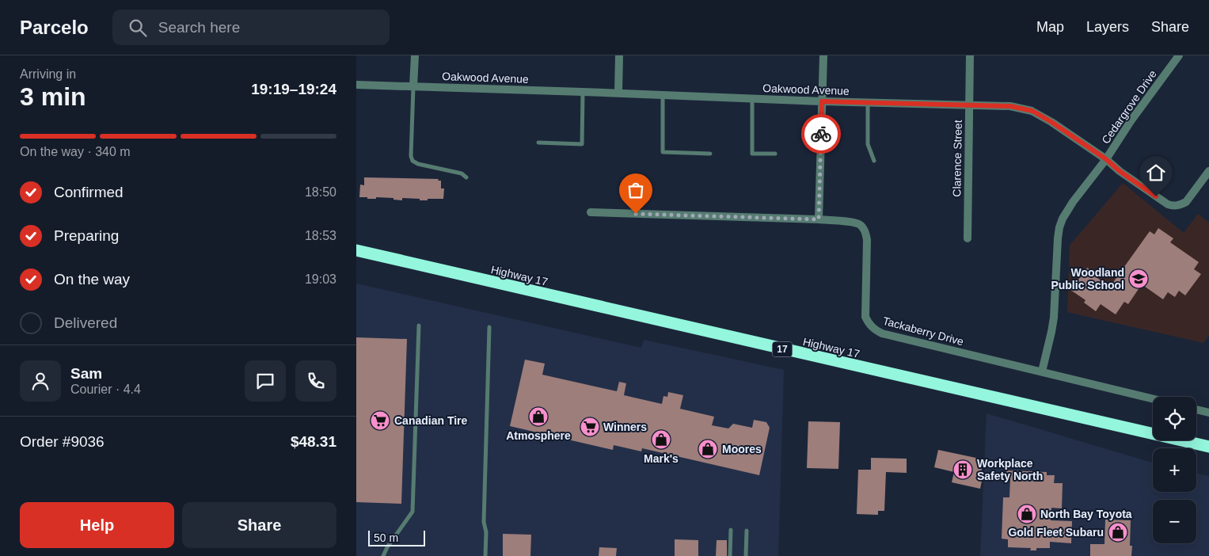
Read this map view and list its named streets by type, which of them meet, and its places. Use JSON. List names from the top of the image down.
{
  "streets": {
    "highway": ["Highway 17", "17"],
    "street": [
      "Oakwood Avenue",
      "Cedargrove Drive",
      "Clarence Street",
      "Tackaberry Drive"
    ]
  },
  "crossings": [
    ["Oakwood Avenue", "Cedargrove Drive"],
    ["Oakwood Avenue", "Clarence Street"],
    ["Cedargrove Drive", "Tackaberry Drive"]
  ],
  "places": {
    "school or university": ["Woodland Public School"],
    "shop": [
      "Atmosphere",
      "Mark's",
      "Moores",
      "North Bay Toyota",
      "Gold Fleet Subaru"
    ],
    "supermarket": ["Canadian Tire", "Winners"],
    "building": ["Workplace Safety North"]
  },
  "scale_bar": "50 m",
  "page": {
    "header": "Parcelo",
    "search": "Search here",
    "nav": ["Map", "Layers", "Share"],
    "heading": ["3 min", "Arriving in", "19:19–19:24"],
    "panel": [
      "Sam",
      "Courier · 4.4",
      "Order #9036",
      "$48.31"
    ],
    "bar": "On the way · 340 m",
    "list": [
      ["Confirmed", "18:50"],
      ["Preparing", "18:53"],
      ["On the way", "19:03"],
      "Delivered"
    ],
    "map_buttons": ["+", "−"],
    "buttons": ["Help", "Share"],
    "scale": "50 m"
  }
}
